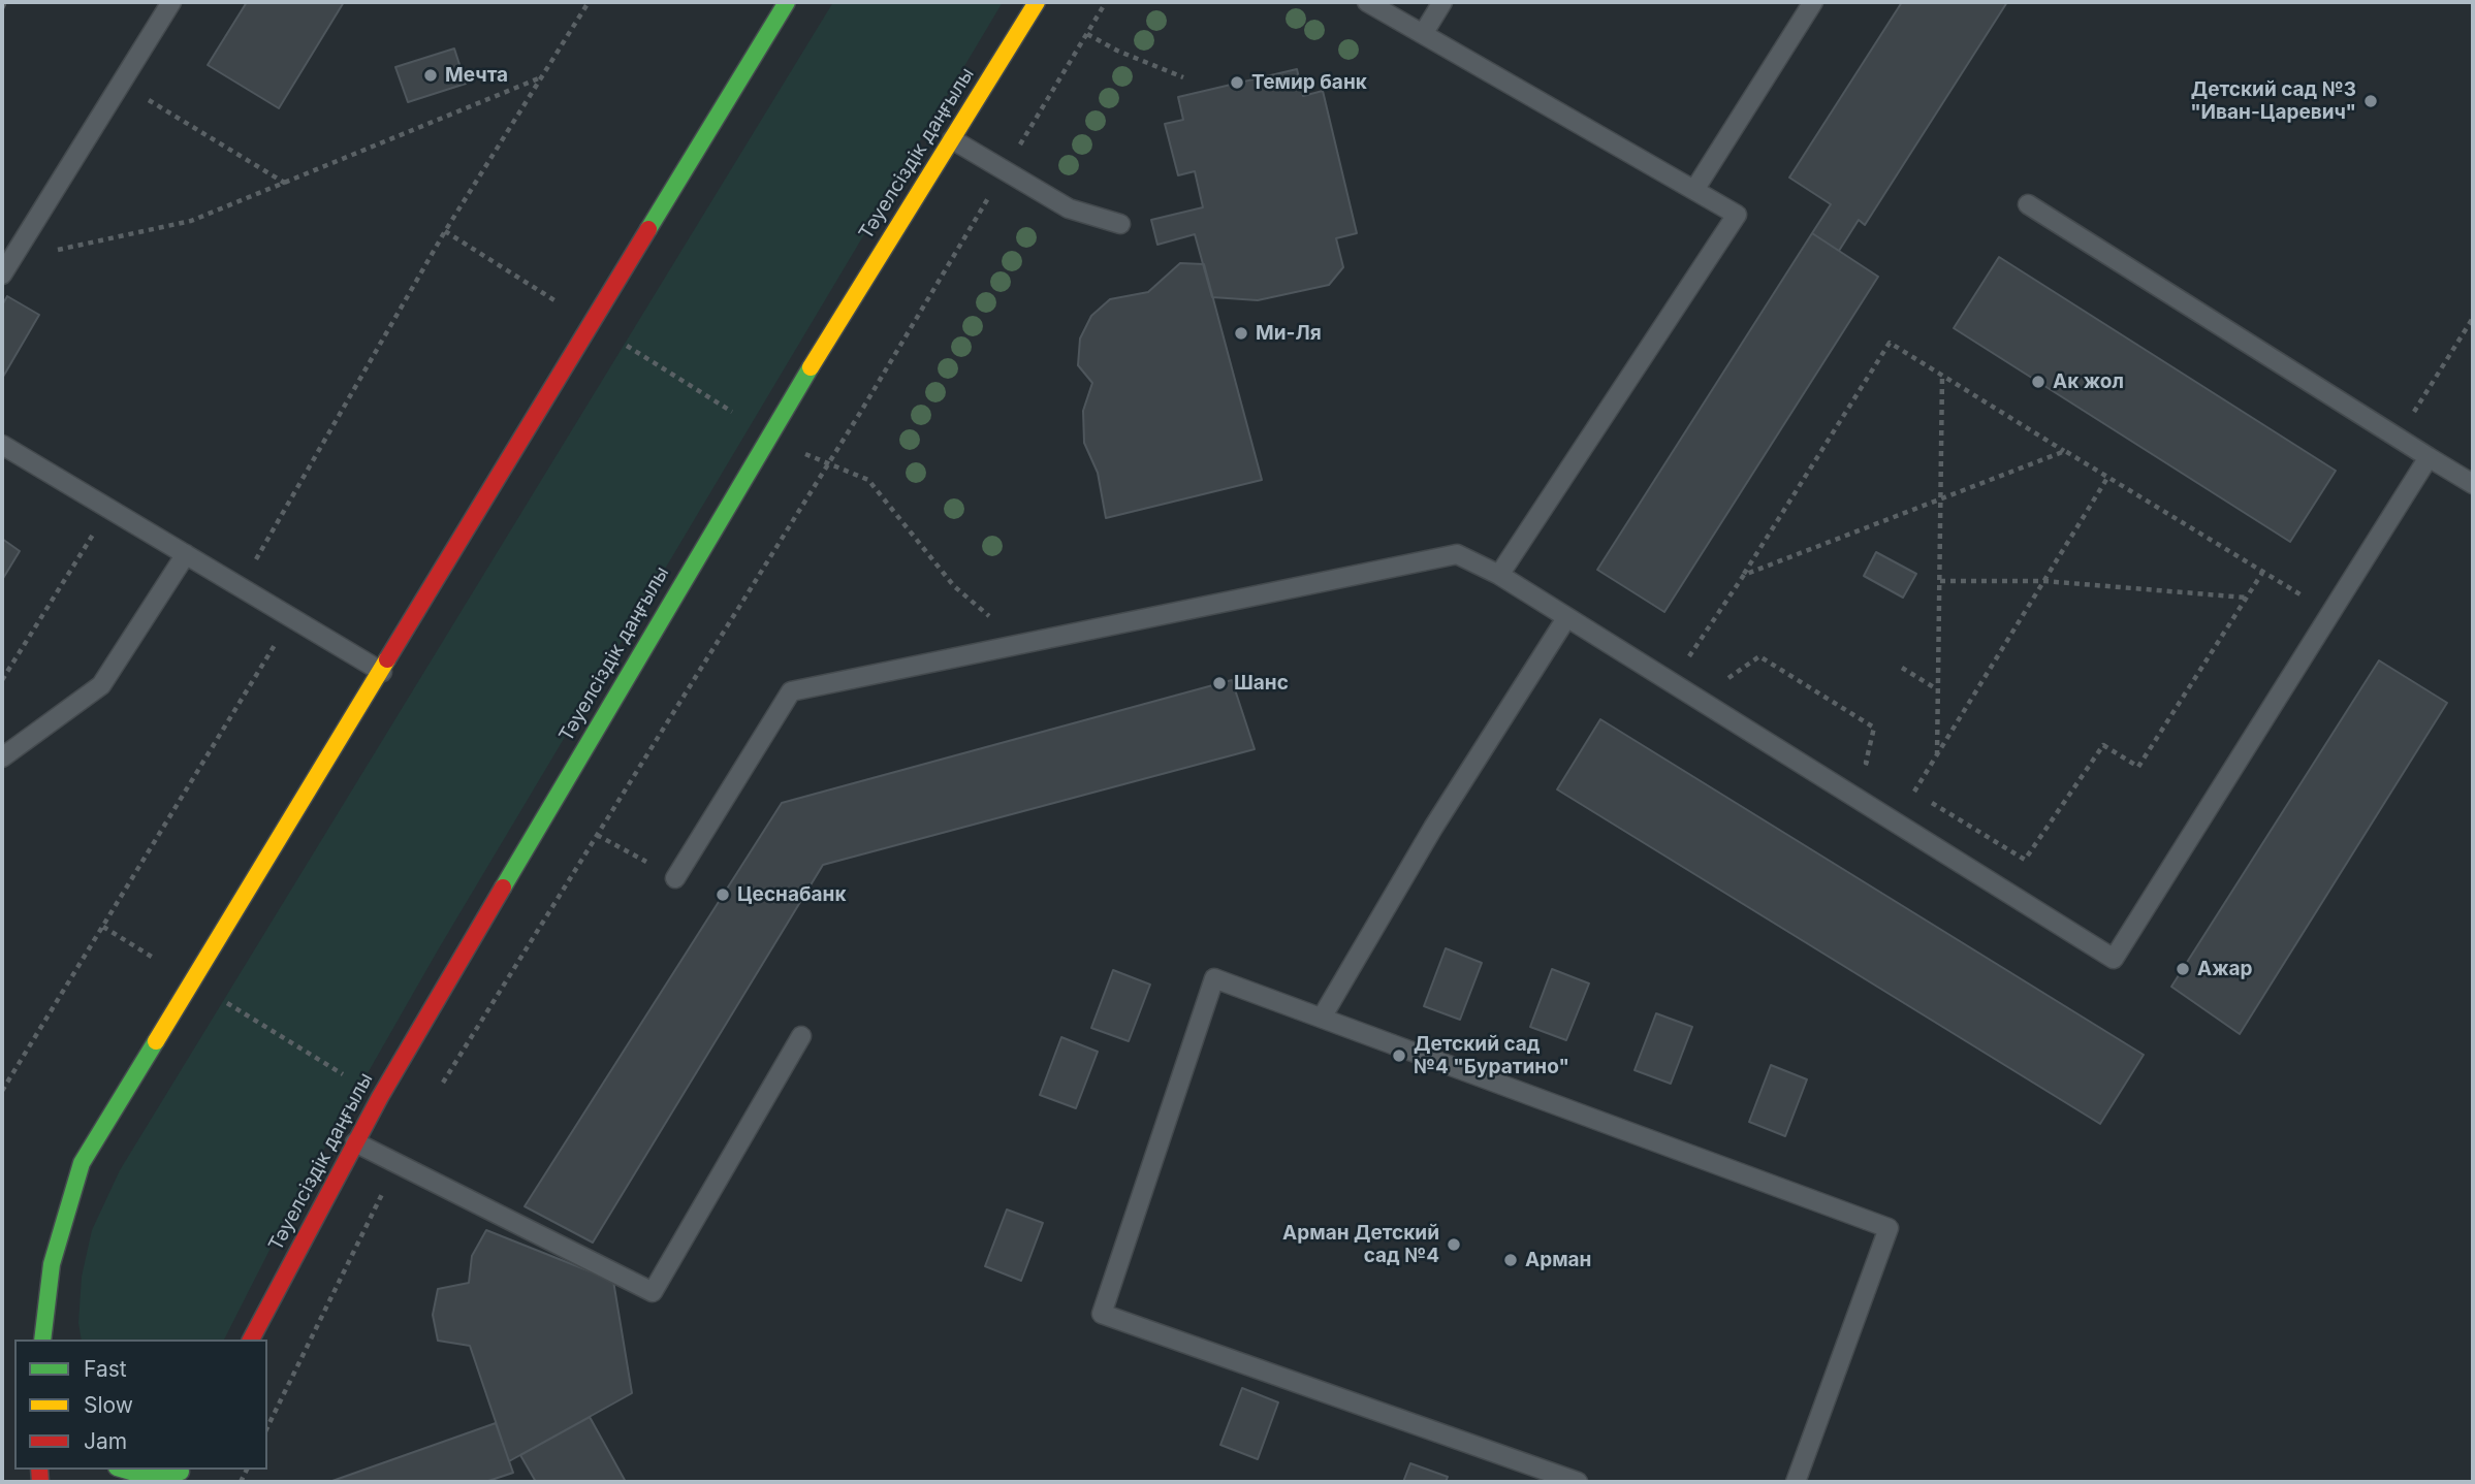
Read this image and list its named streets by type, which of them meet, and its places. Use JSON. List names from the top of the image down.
{
  "streets": {
    "street": ["Тәуелсіздік даңғылы"]
  },
  "places": [
    "Мечта",
    "Темир банк",
    "Детский сад №3 \"Иван-Царевич\"",
    "Ми-Ля",
    "Ак жол",
    "Шанс",
    "Цеснабанк",
    "Ажар",
    "Детский сад №4 \"Буратино\"",
    "Арман Детский сад №4",
    "Арман"
  ],
  "legend": ["Fast", "Slow", "Jam"]
}
